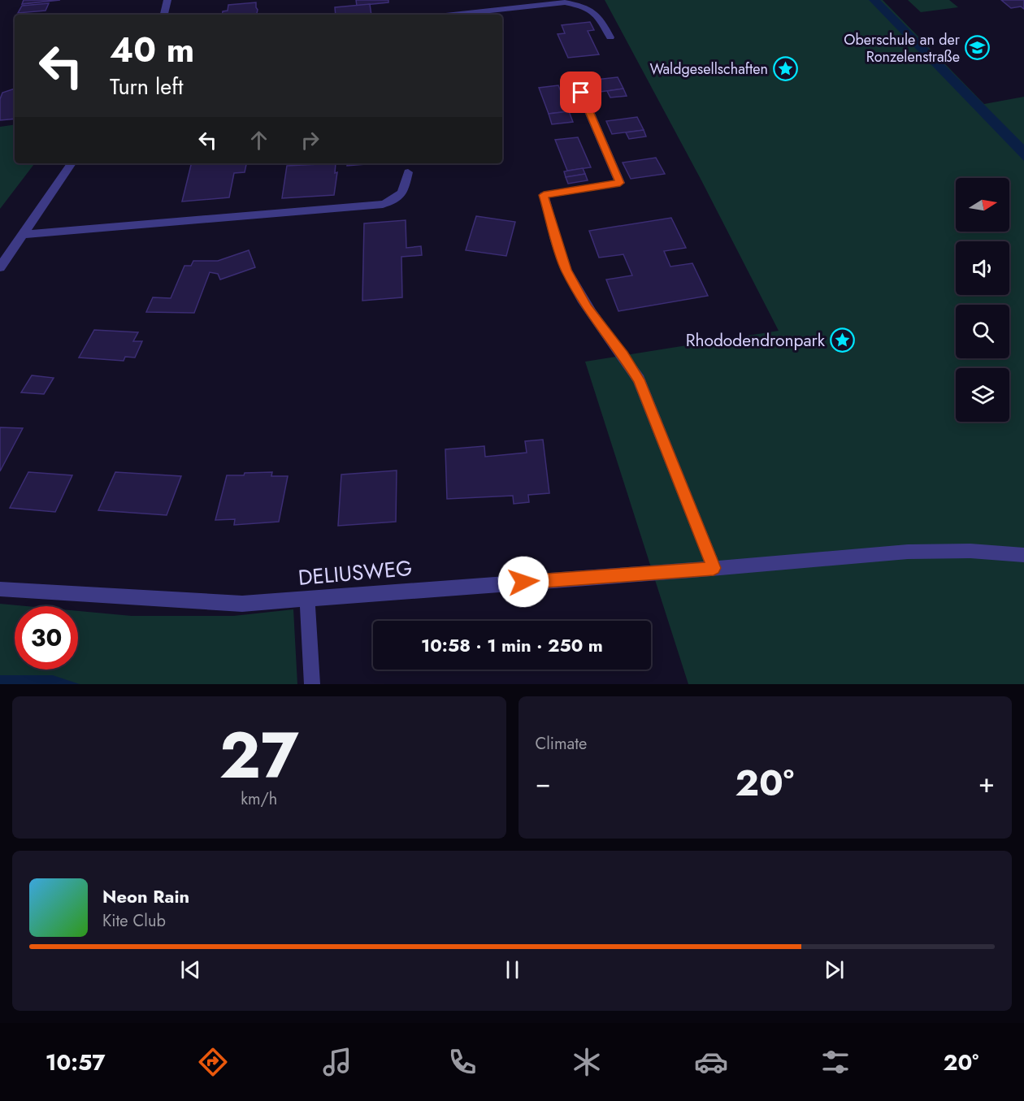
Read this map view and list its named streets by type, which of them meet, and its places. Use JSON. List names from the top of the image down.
{
  "streets": {
    "street": ["DELIUSWEG"]
  },
  "places": {
    "school or university": ["Oberschule an der Ronzelenstraße"],
    "place": ["Waldgesellschaften", "Rhododendronpark"]
  },
  "north": "right",
  "page": {
    "turn": ["40 m", "Turn left"],
    "limit": "30",
    "trip": "10:58 · 1 min · 250 m",
    "tile": [
      ["27", "km/h"],
      "Climate"
    ],
    "heat": ["−", "20°", "+"],
    "song": ["Neon Rain", "Kite Club"],
    "tabs": ["10:57", "20°"]
  }
}
